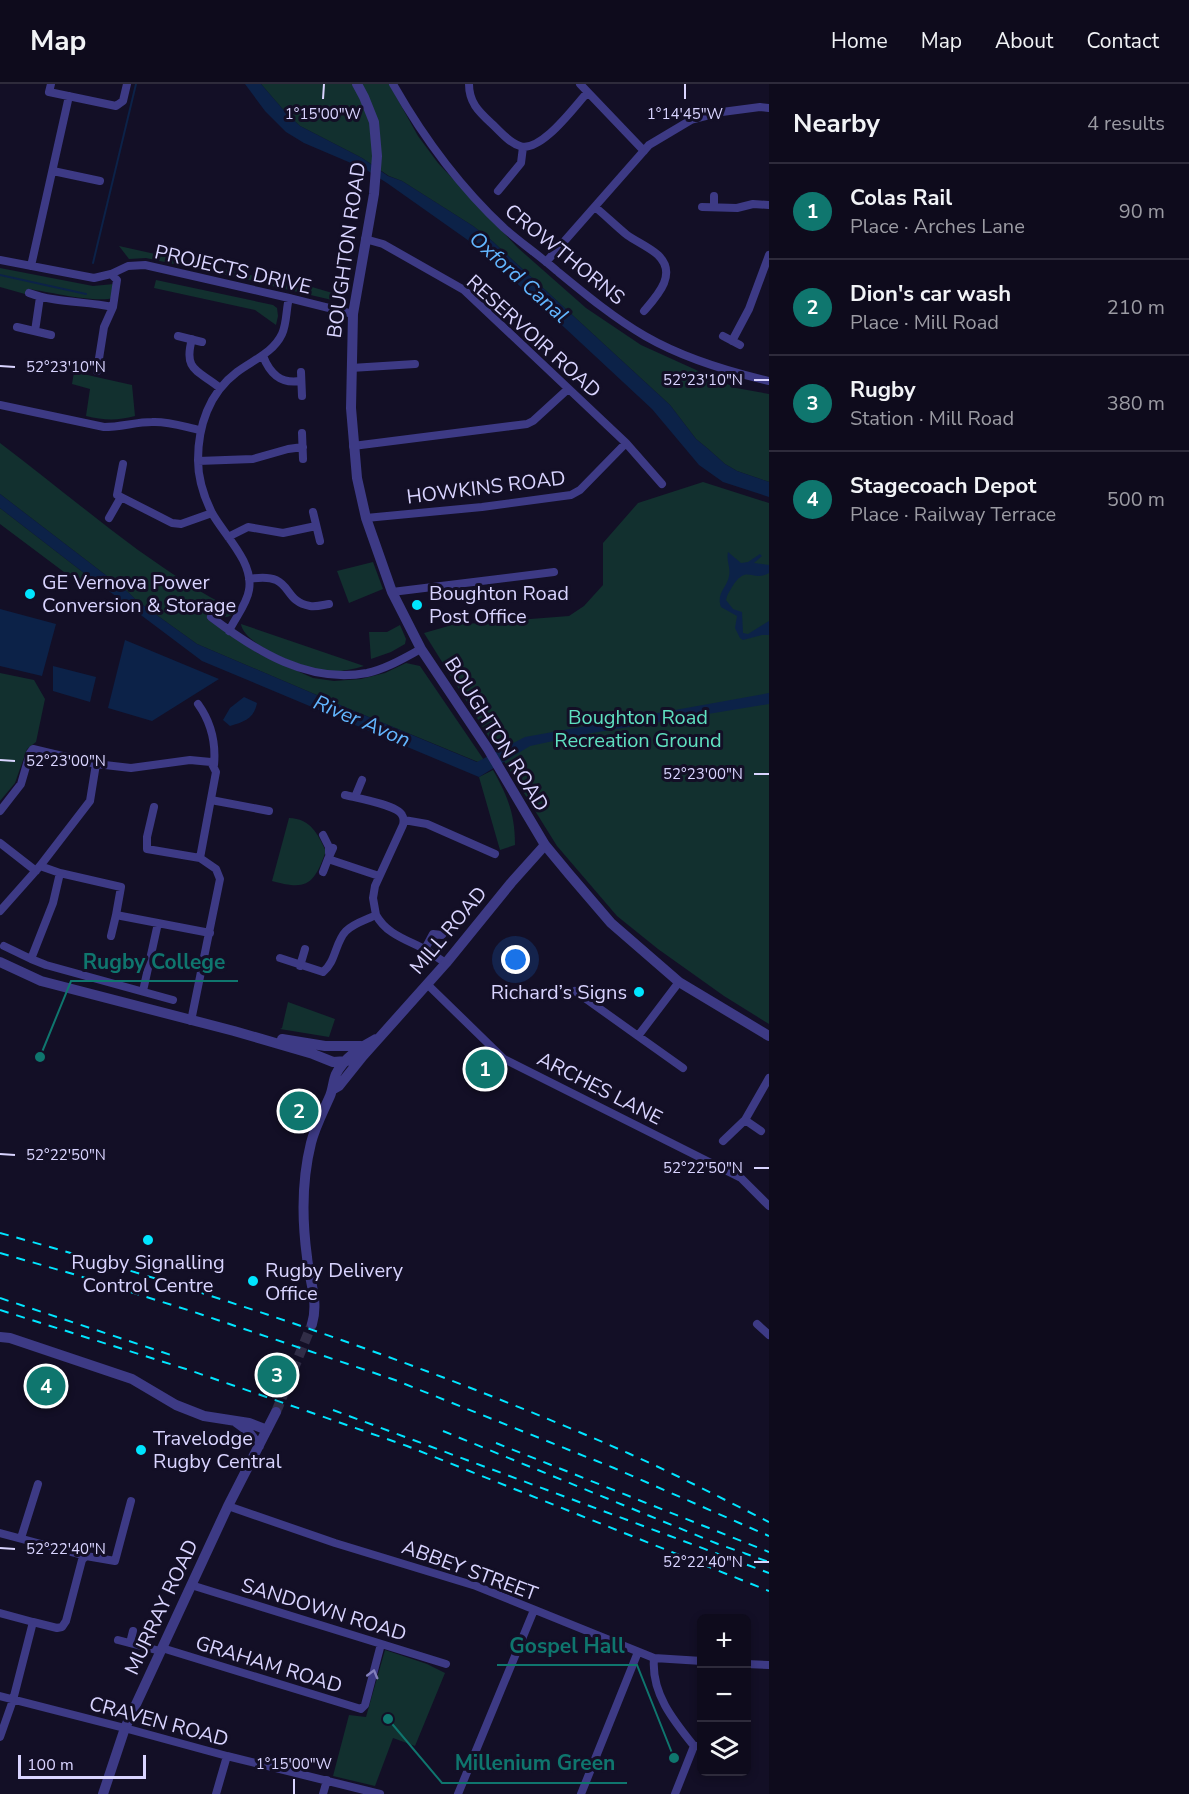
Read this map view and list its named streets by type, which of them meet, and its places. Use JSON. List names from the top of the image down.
{
  "streets": {
    "street": [
      "BOUGHTON ROAD",
      "CROWTHORNS",
      "PROJECTS DRIVE",
      "RESERVOIR ROAD",
      "HOWKINS ROAD",
      "MILL ROAD",
      "ARCHES LANE",
      "ABBEY STREET",
      "MURRAY ROAD",
      "SANDOWN ROAD",
      "GRAHAM ROAD",
      "CRAVEN ROAD"
    ]
  },
  "crossings": [
    ["BOUGHTON ROAD", "PROJECTS DRIVE"],
    ["BOUGHTON ROAD", "RESERVOIR ROAD"],
    ["BOUGHTON ROAD", "HOWKINS ROAD"],
    ["BOUGHTON ROAD", "MILL ROAD"],
    ["RESERVOIR ROAD", "HOWKINS ROAD"],
    ["MILL ROAD", "ARCHES LANE"],
    ["ABBEY STREET", "MURRAY ROAD"],
    ["MURRAY ROAD", "SANDOWN ROAD"],
    ["MURRAY ROAD", "GRAHAM ROAD"],
    ["MURRAY ROAD", "CRAVEN ROAD"],
    ["SANDOWN ROAD", "GRAHAM ROAD"]
  ],
  "water": ["Oxford Canal", "River Avon"],
  "parks": ["Boughton Road Recreation Ground"],
  "places": [
    "GE Vernova Power Conversion & Storage",
    "Boughton Road Post Office",
    "Richard’s Signs",
    "Rugby College",
    "Rugby Signalling Control Centre",
    "Rugby Delivery Office",
    "Travelodge Rugby Central",
    "Millenium Green",
    "Gospel Hall"
  ],
  "scale_bar": "100 m",
  "page": {
    "header": "Map",
    "nav": [
      "Home",
      "Map",
      "About",
      "Contact"
    ],
    "heading": ["Nearby", "4 results"],
    "list": [
      {
        "mark": "1",
        "name": "Colas Rail",
        "note": "Place · Arches Lane",
        "value": "90 m"
      },
      {
        "mark": "2",
        "name": "Dion's car wash",
        "note": "Place · Mill Road",
        "value": "210 m"
      },
      {
        "mark": "3",
        "name": "Rugby",
        "note": "Station · Mill Road",
        "value": "380 m"
      },
      {
        "mark": "4",
        "name": "Stagecoach Depot",
        "note": "Place · Railway Terrace",
        "value": "500 m"
      }
    ],
    "pins": [
      "1",
      "2",
      "3",
      "4"
    ],
    "map_buttons": ["+", "−"],
    "scale": "100 m"
  },
  "coordinates": [
    "1°15'00\"W",
    "1°14'45\"W",
    "52°23'10\"N",
    "52°23'00\"N",
    "52°22'50\"N",
    "52°22'40\"N"
  ]
}
